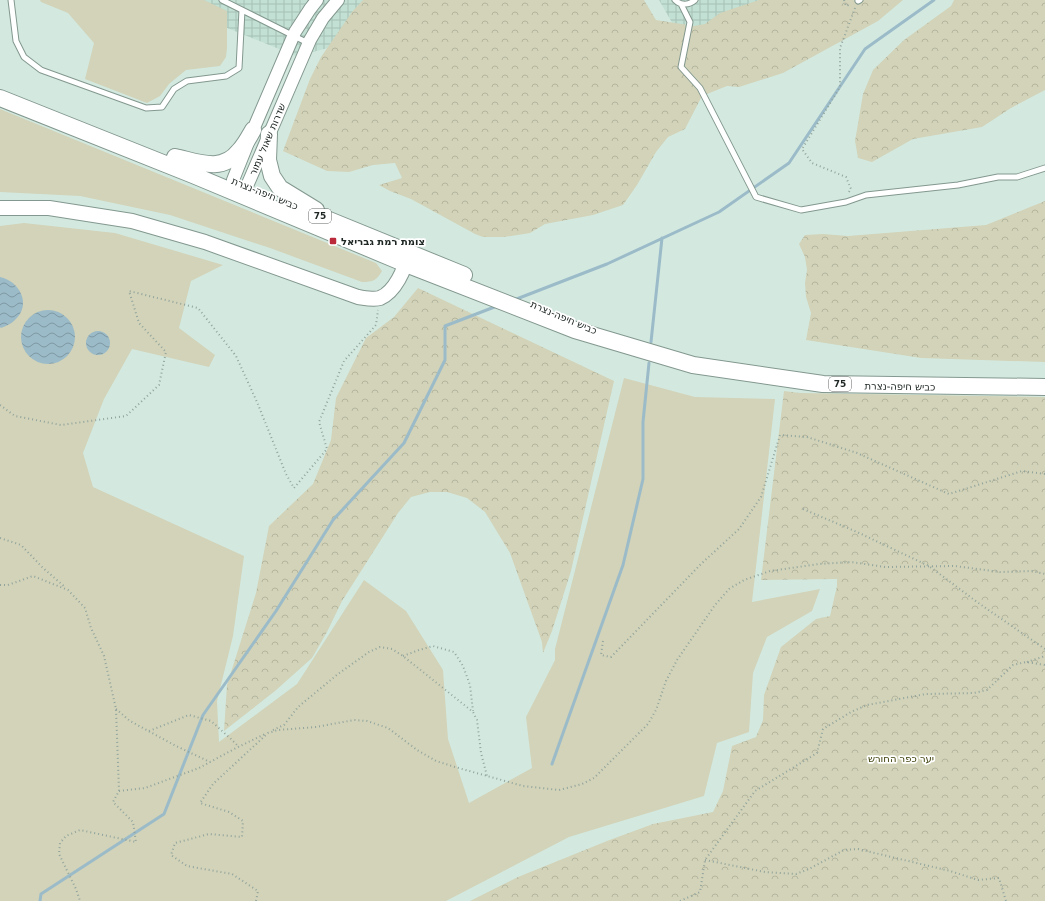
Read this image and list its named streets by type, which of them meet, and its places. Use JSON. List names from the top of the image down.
{
  "streets": {
    "highway": ["כביש חיפה-נצרת", "75"],
    "street": ["שדרות שאול עמור"]
  },
  "crossings": [
    ["שדרות שאול עמור", "כביש חיפה-נצרת"]
  ],
  "parks": ["יער כפר החורש"],
  "places": {
    "transit": ["צומת רמת גבריאל"]
  }
}
